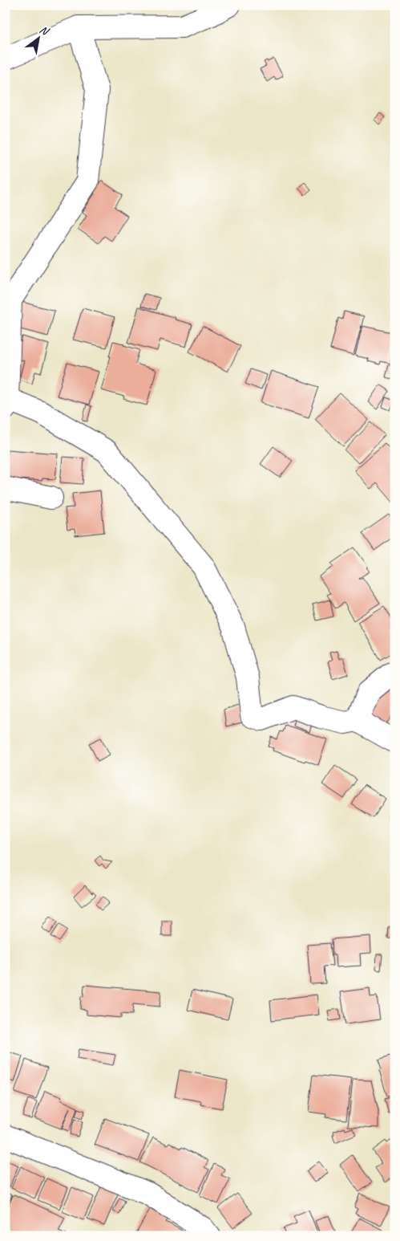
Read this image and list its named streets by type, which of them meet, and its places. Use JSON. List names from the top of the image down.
{
  "north": "top right"
}
